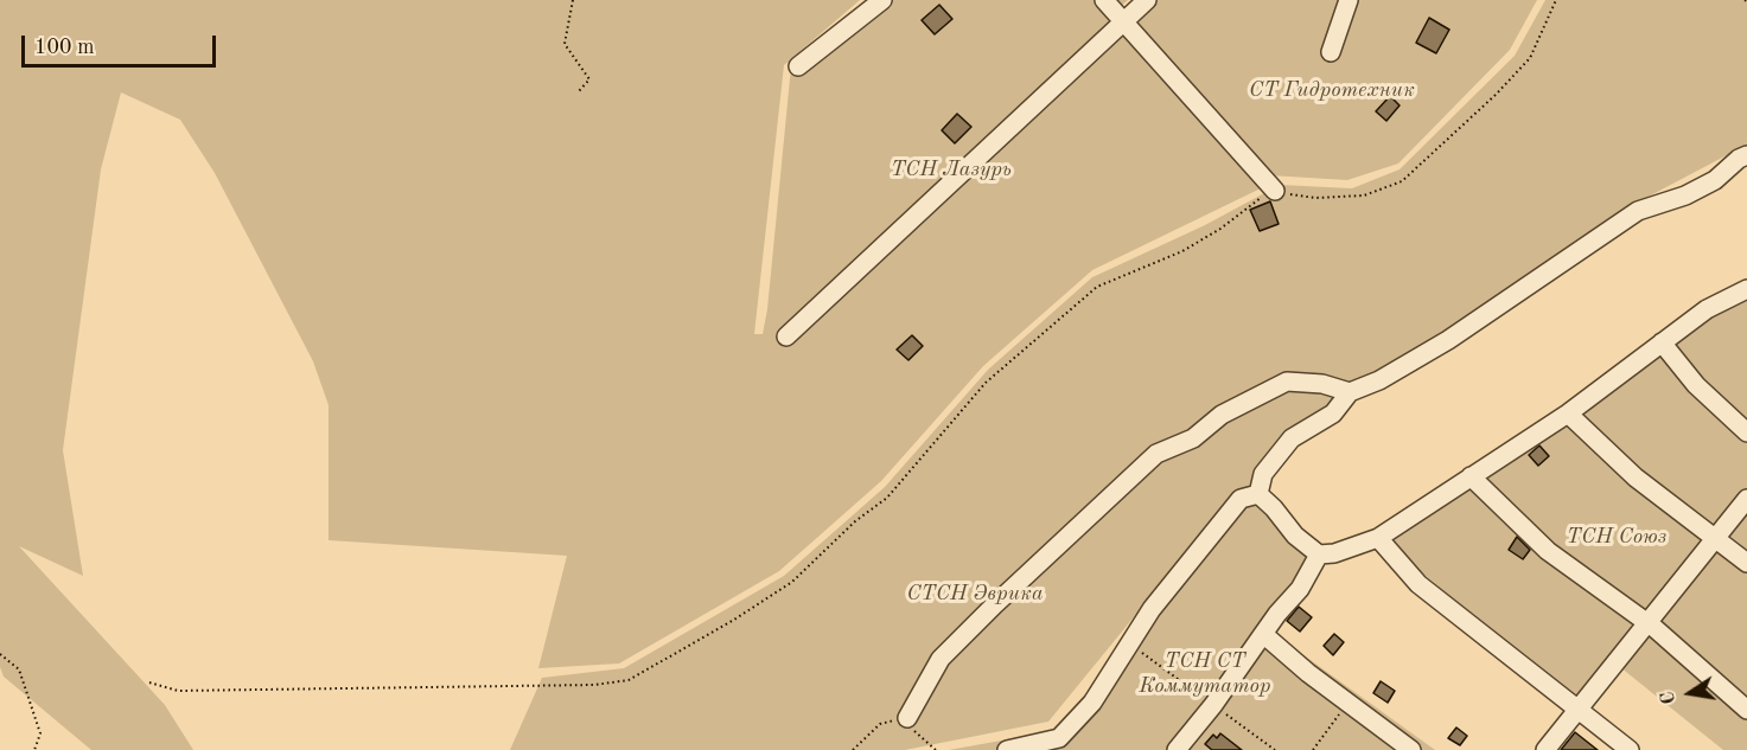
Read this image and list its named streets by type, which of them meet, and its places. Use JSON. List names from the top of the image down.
{
  "parks": [
    "СТ Гидротехник",
    "ТСН Лазурь",
    "ТСН Союз",
    "СТСН Эврика",
    "ТСН СТ Коммутатор"
  ],
  "scale_bar": "100 m",
  "north": "left"
}
